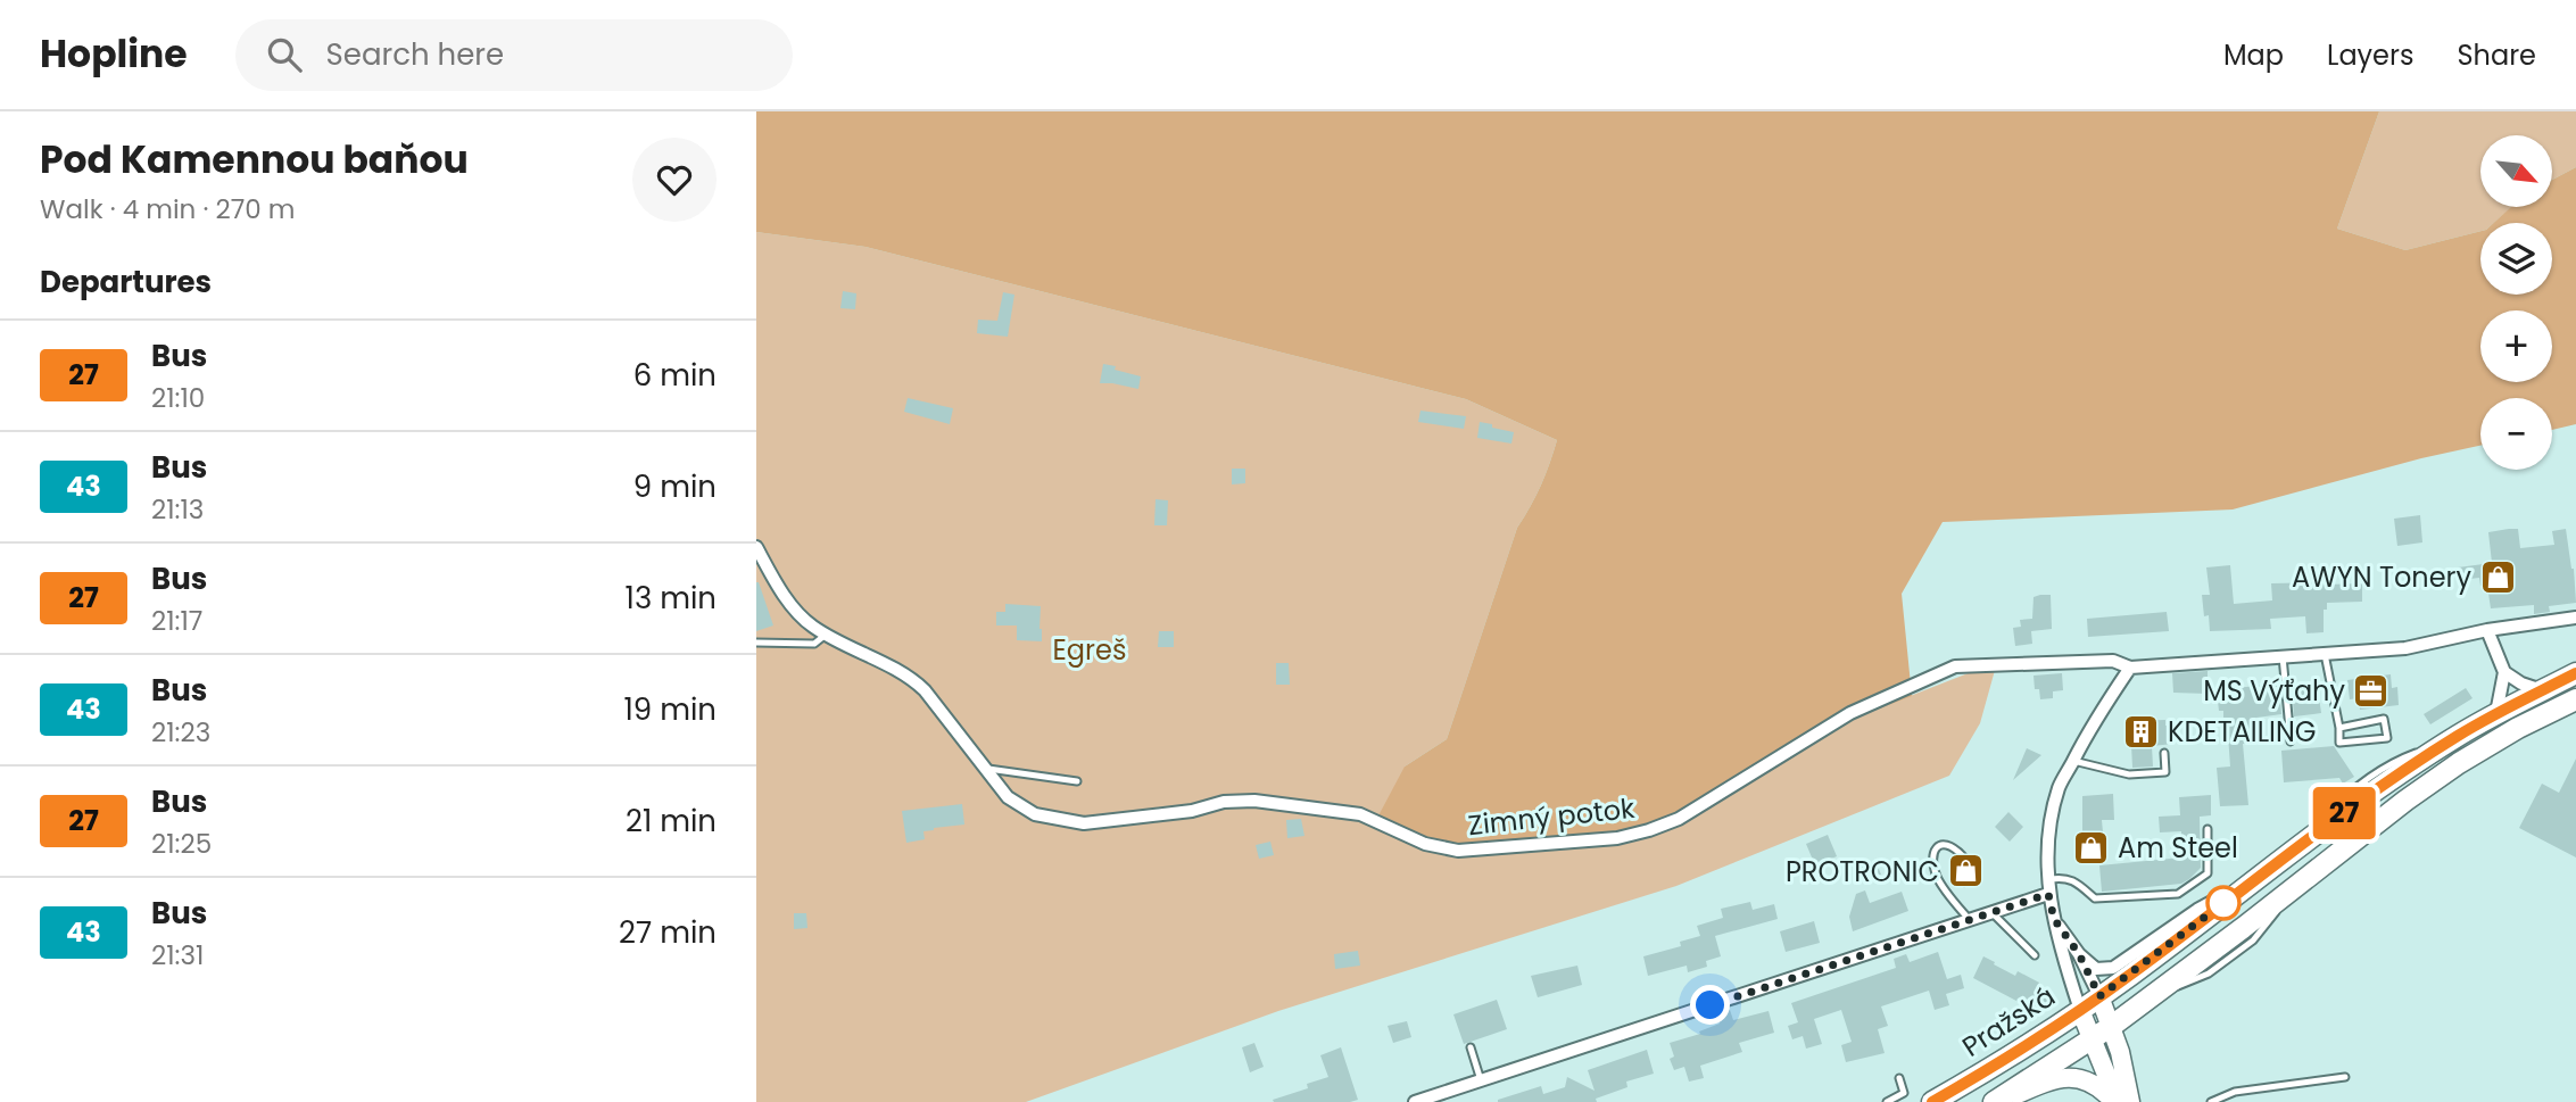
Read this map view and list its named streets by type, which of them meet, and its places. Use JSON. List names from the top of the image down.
{
  "streets": {
    "main road": ["Pražská"],
    "street": ["Zimný potok"]
  },
  "parks": ["Egreš"],
  "places": {
    "shop": ["AWYN Tonery", "Am Steel", "PROTRONIC"],
    "office": ["MS Výťahy"],
    "building": ["KDETAILING"]
  },
  "lines": ["bus line 27"],
  "north": "bottom right",
  "page": {
    "header": "Hopline",
    "search": "Search here",
    "nav": ["Map", "Layers", "Share"],
    "heading": [
      ["Pod Kamennou baňou", "Walk · 4 min · 270 m"],
      "Departures"
    ],
    "on_map": "27",
    "map_buttons": ["+", "−"],
    "list": [
      {
        "mark": "27",
        "name": "Bus",
        "note": "21:10",
        "value": "6 min"
      },
      {
        "mark": "43",
        "name": "Bus",
        "note": "21:13",
        "value": "9 min"
      },
      {
        "mark": "27",
        "name": "Bus",
        "note": "21:17",
        "value": "13 min"
      },
      {
        "mark": "43",
        "name": "Bus",
        "note": "21:23",
        "value": "19 min"
      },
      {
        "mark": "27",
        "name": "Bus",
        "note": "21:25",
        "value": "21 min"
      },
      {
        "mark": "43",
        "name": "Bus",
        "note": "21:31",
        "value": "27 min"
      }
    ]
  }
}
